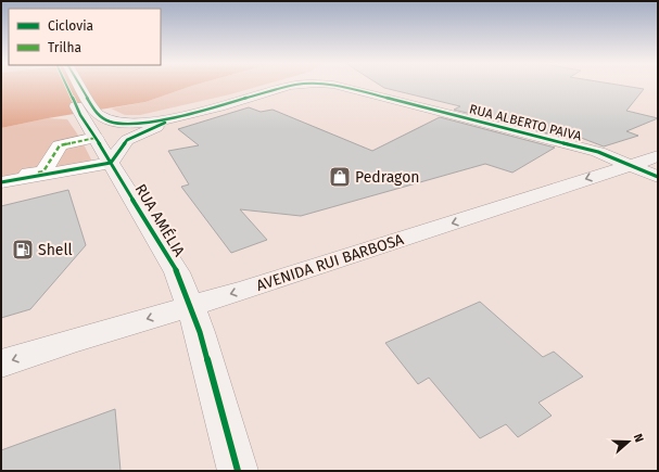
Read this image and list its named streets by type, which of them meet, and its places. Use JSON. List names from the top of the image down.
{
  "streets": {
    "main road": ["RUA ALBERTO PAIVA", "RUA AMÉLIA", "AVENIDA RUI BARBOSA"]
  },
  "crossings": [
    ["RUA ALBERTO PAIVA", "RUA AMÉLIA"],
    ["RUA ALBERTO PAIVA", "AVENIDA RUI BARBOSA"],
    ["RUA AMÉLIA", "AVENIDA RUI BARBOSA"]
  ],
  "one_way": ["AVENIDA RUI BARBOSA"],
  "places": {
    "shop": ["Pedragon"],
    "fuel station": ["Shell"]
  },
  "legend": ["Ciclovia", "Trilha"],
  "north": "right"
}
